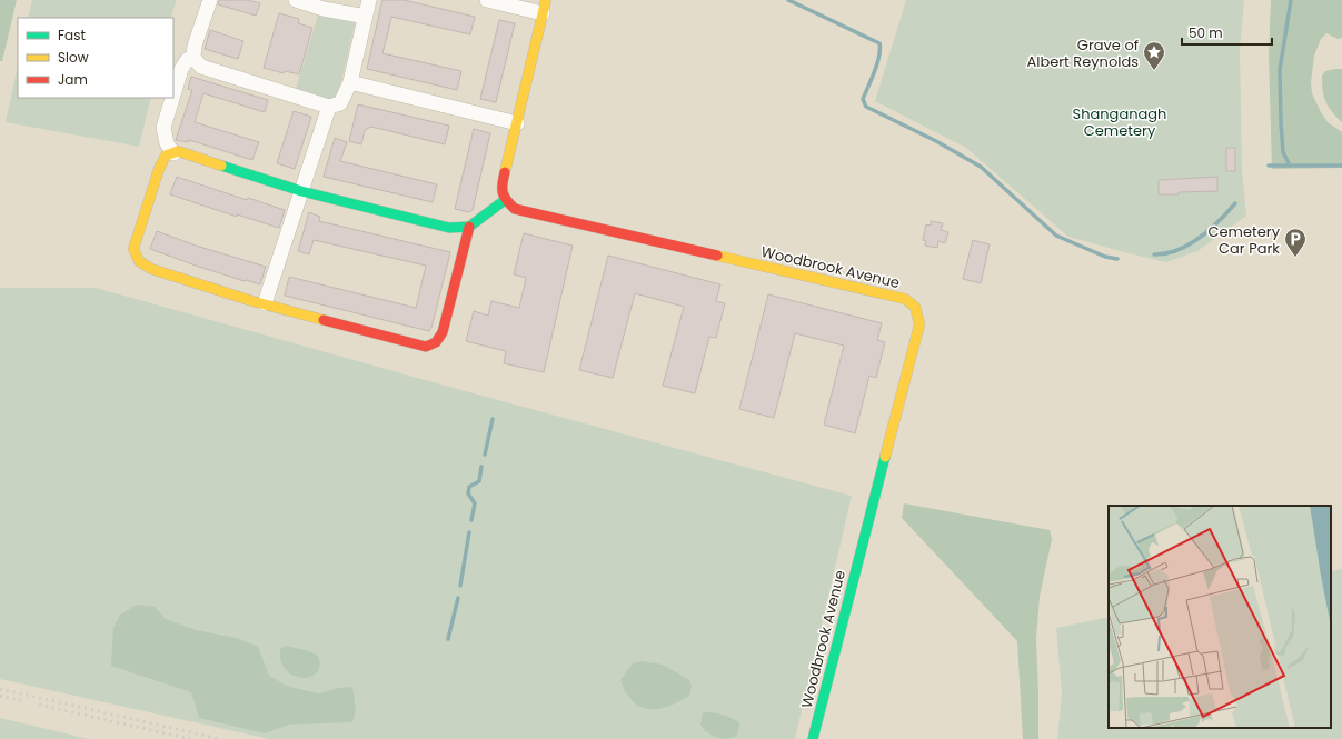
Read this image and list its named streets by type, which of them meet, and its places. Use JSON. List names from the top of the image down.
{
  "streets": {
    "street": ["Woodbrook Avenue"]
  },
  "parks": ["Shanganagh Cemetery"],
  "places": {
    "place": ["Grave of Albert Reynolds"],
    "parking": ["Cemetery Car Park"]
  },
  "legend": ["Fast", "Slow", "Jam"],
  "scale_bar": "50 m"
}
